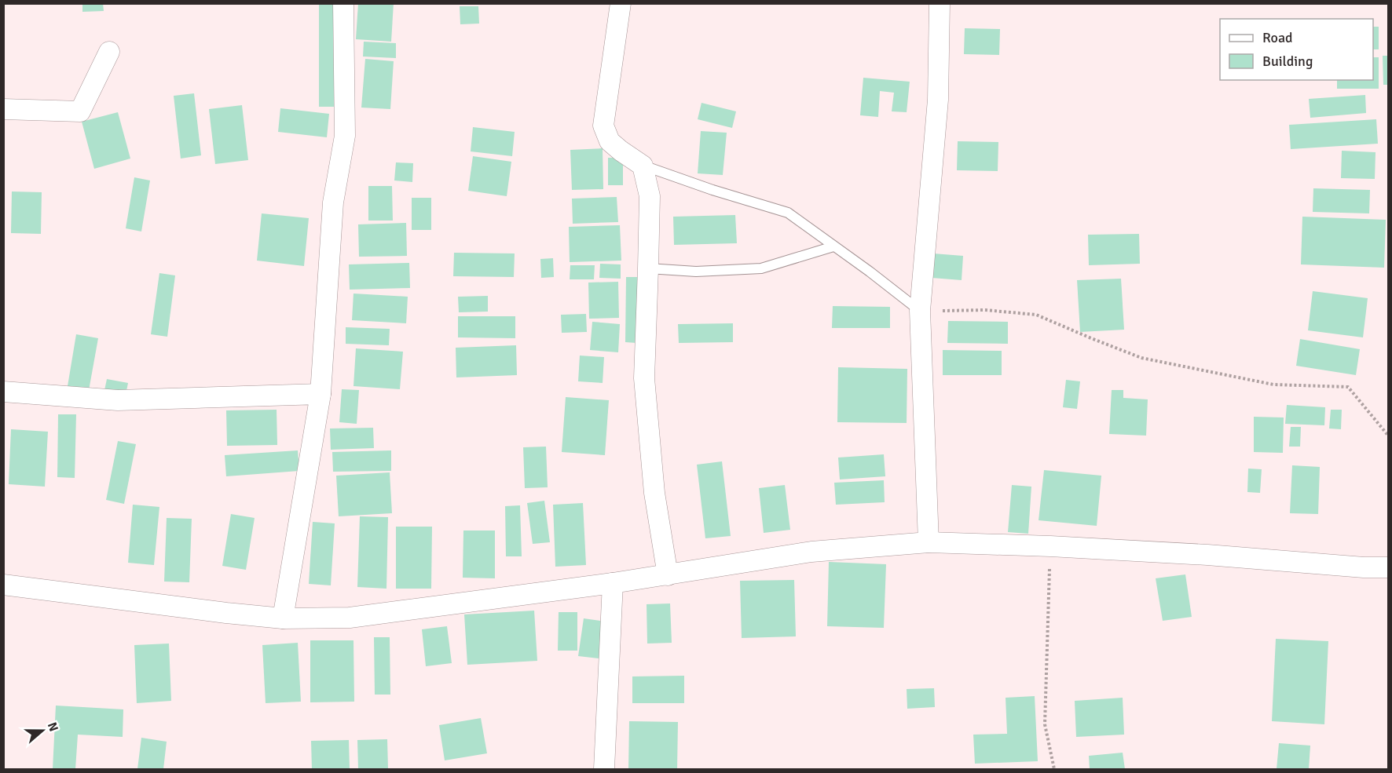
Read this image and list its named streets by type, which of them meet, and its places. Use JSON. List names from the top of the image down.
{
  "legend": ["Road", "Building"],
  "north": "right"
}
